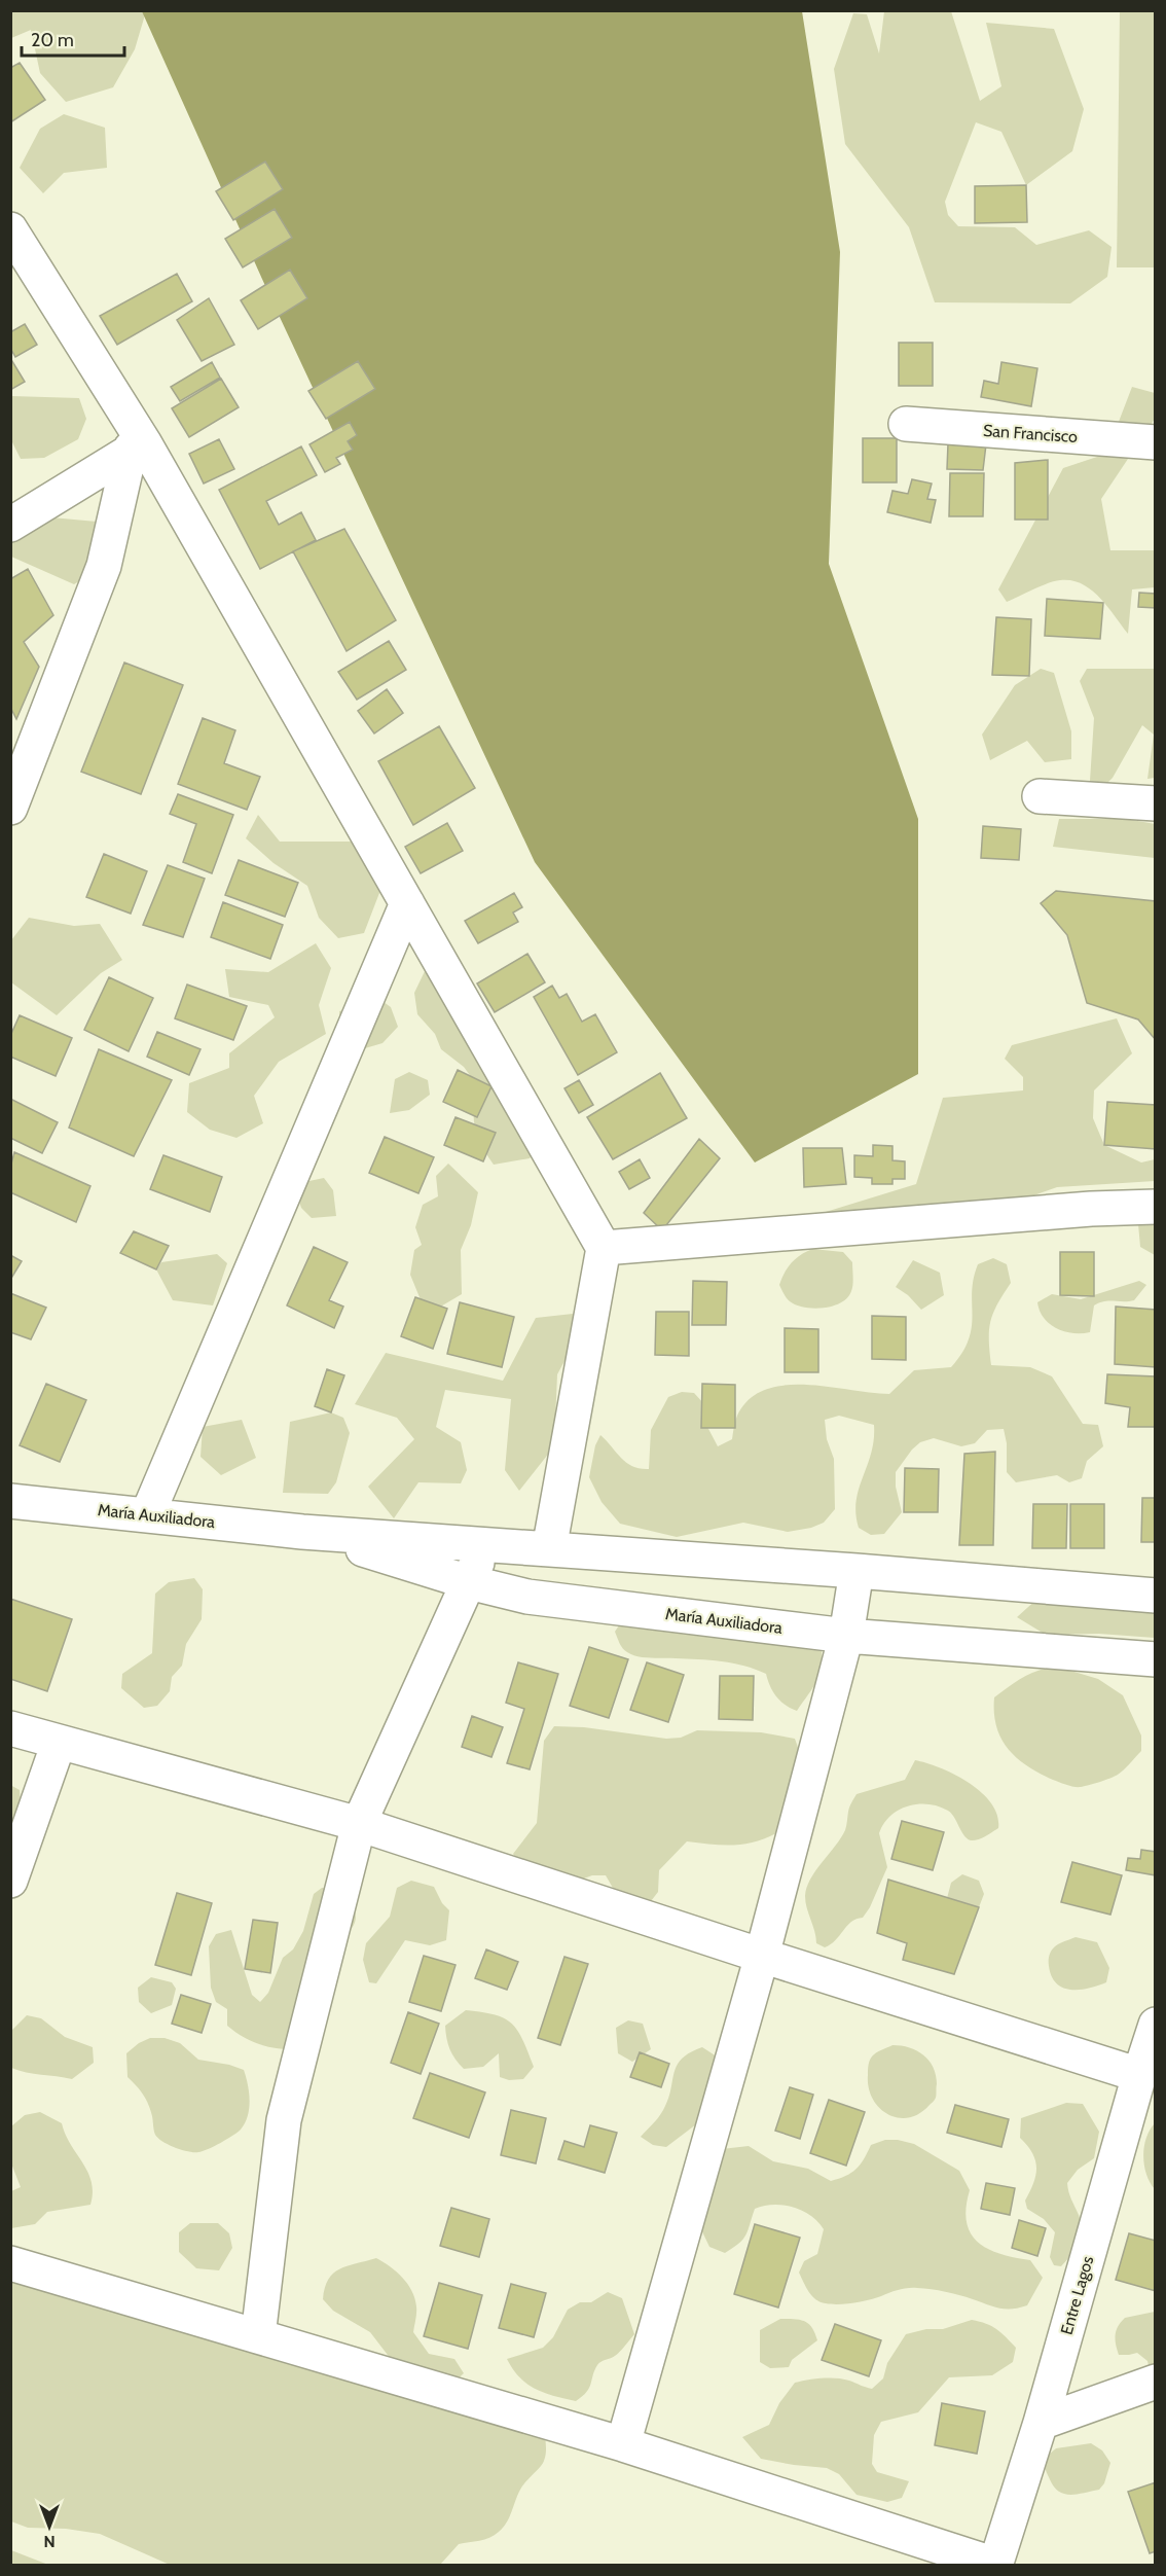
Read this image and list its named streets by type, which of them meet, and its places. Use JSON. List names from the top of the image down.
{
  "streets": {
    "street": ["San Francisco", "María Auxiliadora", "Entre Lagos"]
  },
  "scale_bar": "20 m",
  "north": "bottom"
}
